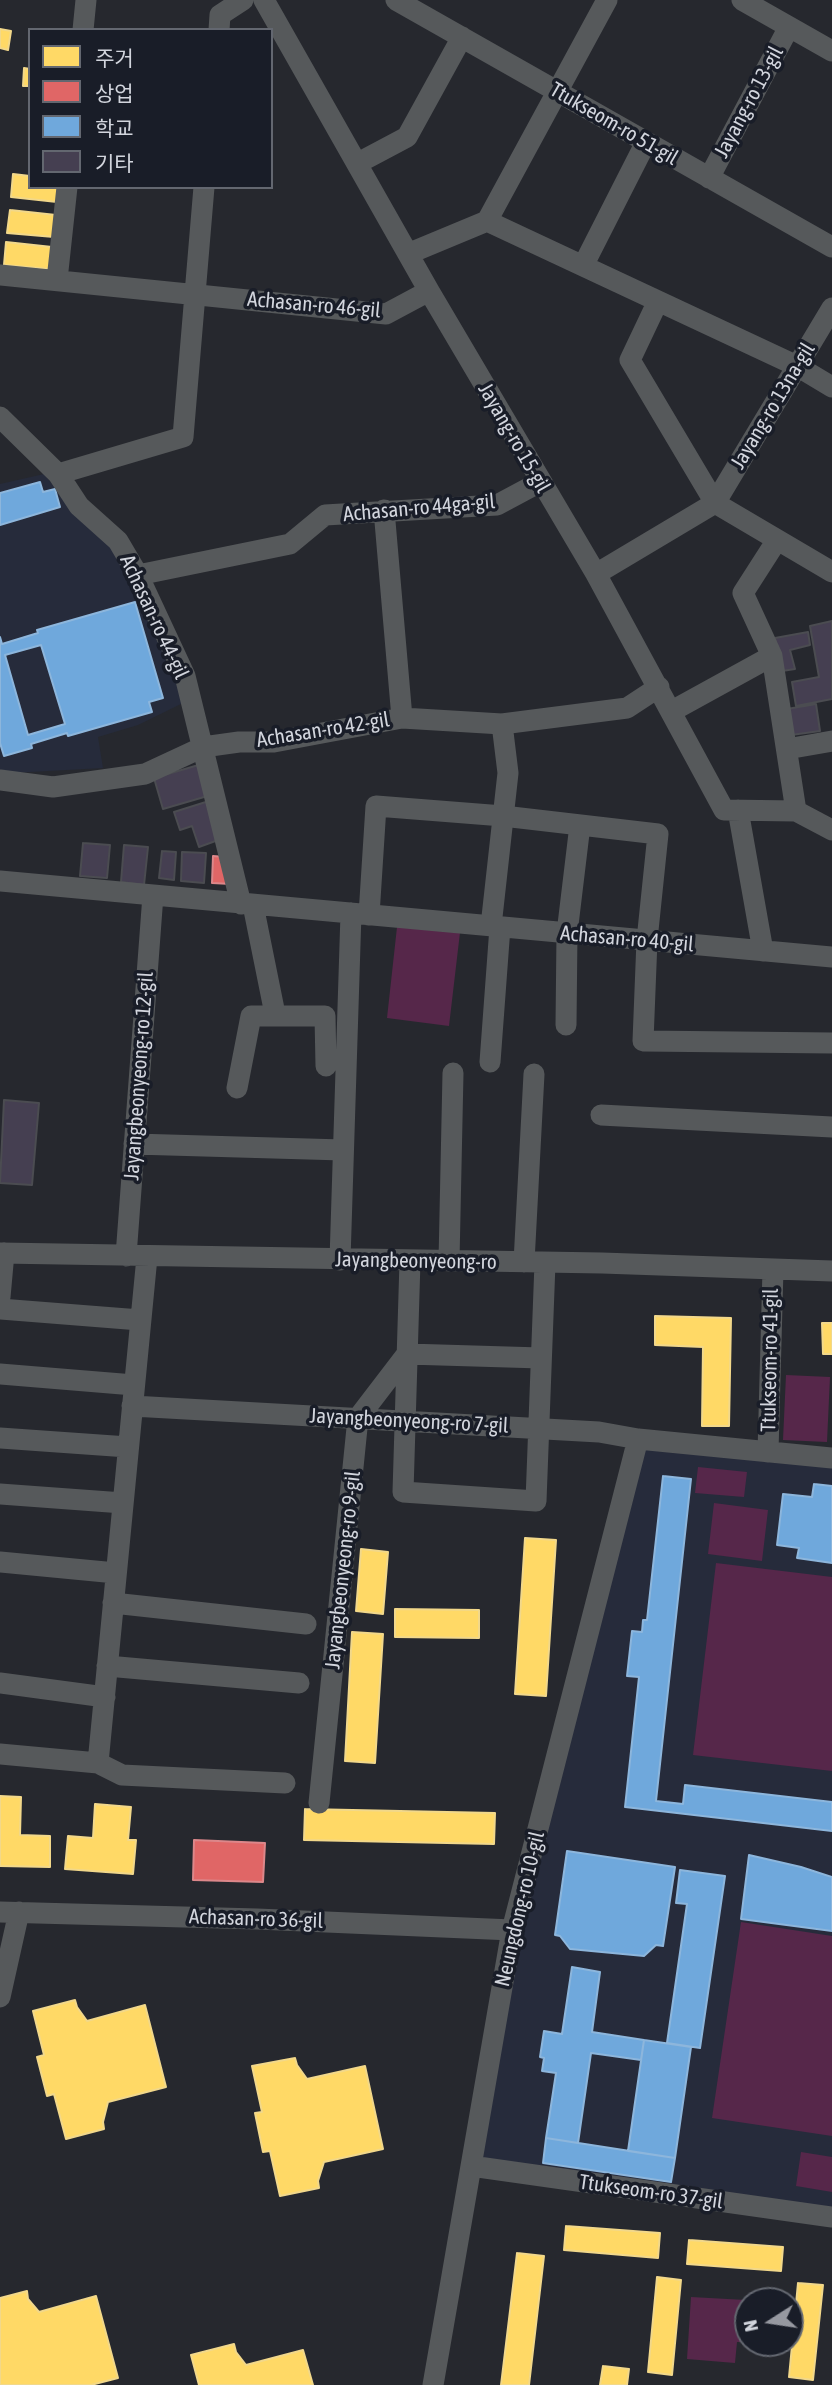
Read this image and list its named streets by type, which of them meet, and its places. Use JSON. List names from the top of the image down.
{
  "streets": {
    "street": [
      "Jayang-ro 13-gil",
      "Ttukseom-ro 51-gil",
      "Achasan-ro 46-gil",
      "Jayang-ro 13na-gil",
      "Jayang-ro 15-gil",
      "Achasan-ro 44ga-gil",
      "Achasan-ro 44-gil",
      "Achasan-ro 42-gil",
      "Achasan-ro 40-gil",
      "Jayangbeonyeong-ro 12-gil",
      "Jayangbeonyeong-ro",
      "Ttukseom-ro 41-gil",
      "Jayangbeonyeong-ro 7-gil",
      "Jayangbeonyeong-ro 9-gil",
      "Neungdong-ro 10-gil",
      "Achasan-ro 36-gil",
      "Ttukseom-ro 37-gil"
    ]
  },
  "crossings": [
    ["Jayang-ro 13-gil", "Ttukseom-ro 51-gil"],
    ["Achasan-ro 46-gil", "Jayang-ro 15-gil"],
    ["Jayang-ro 13na-gil", "Jayang-ro 15-gil"],
    ["Jayang-ro 15-gil", "Achasan-ro 44ga-gil"],
    ["Jayang-ro 15-gil", "Achasan-ro 42-gil"],
    ["Achasan-ro 44ga-gil", "Achasan-ro 44-gil"],
    ["Achasan-ro 44ga-gil", "Achasan-ro 42-gil"],
    ["Achasan-ro 44-gil", "Achasan-ro 42-gil"],
    ["Achasan-ro 44-gil", "Achasan-ro 40-gil"],
    ["Achasan-ro 40-gil", "Jayangbeonyeong-ro 12-gil"],
    ["Jayangbeonyeong-ro 12-gil", "Jayangbeonyeong-ro"],
    ["Jayangbeonyeong-ro 12-gil", "Jayangbeonyeong-ro 7-gil"],
    ["Jayangbeonyeong-ro", "Ttukseom-ro 41-gil"],
    ["Jayangbeonyeong-ro", "Jayangbeonyeong-ro 7-gil"],
    ["Ttukseom-ro 41-gil", "Jayangbeonyeong-ro 7-gil"],
    ["Ttukseom-ro 41-gil", "Neungdong-ro 10-gil"],
    ["Jayangbeonyeong-ro 7-gil", "Jayangbeonyeong-ro 9-gil"],
    ["Jayangbeonyeong-ro 7-gil", "Neungdong-ro 10-gil"],
    ["Neungdong-ro 10-gil", "Achasan-ro 36-gil"],
    ["Neungdong-ro 10-gil", "Ttukseom-ro 37-gil"]
  ],
  "legend": [
    "주거",
    "상업",
    "학교",
    "기타"
  ],
  "north": "left"
}
